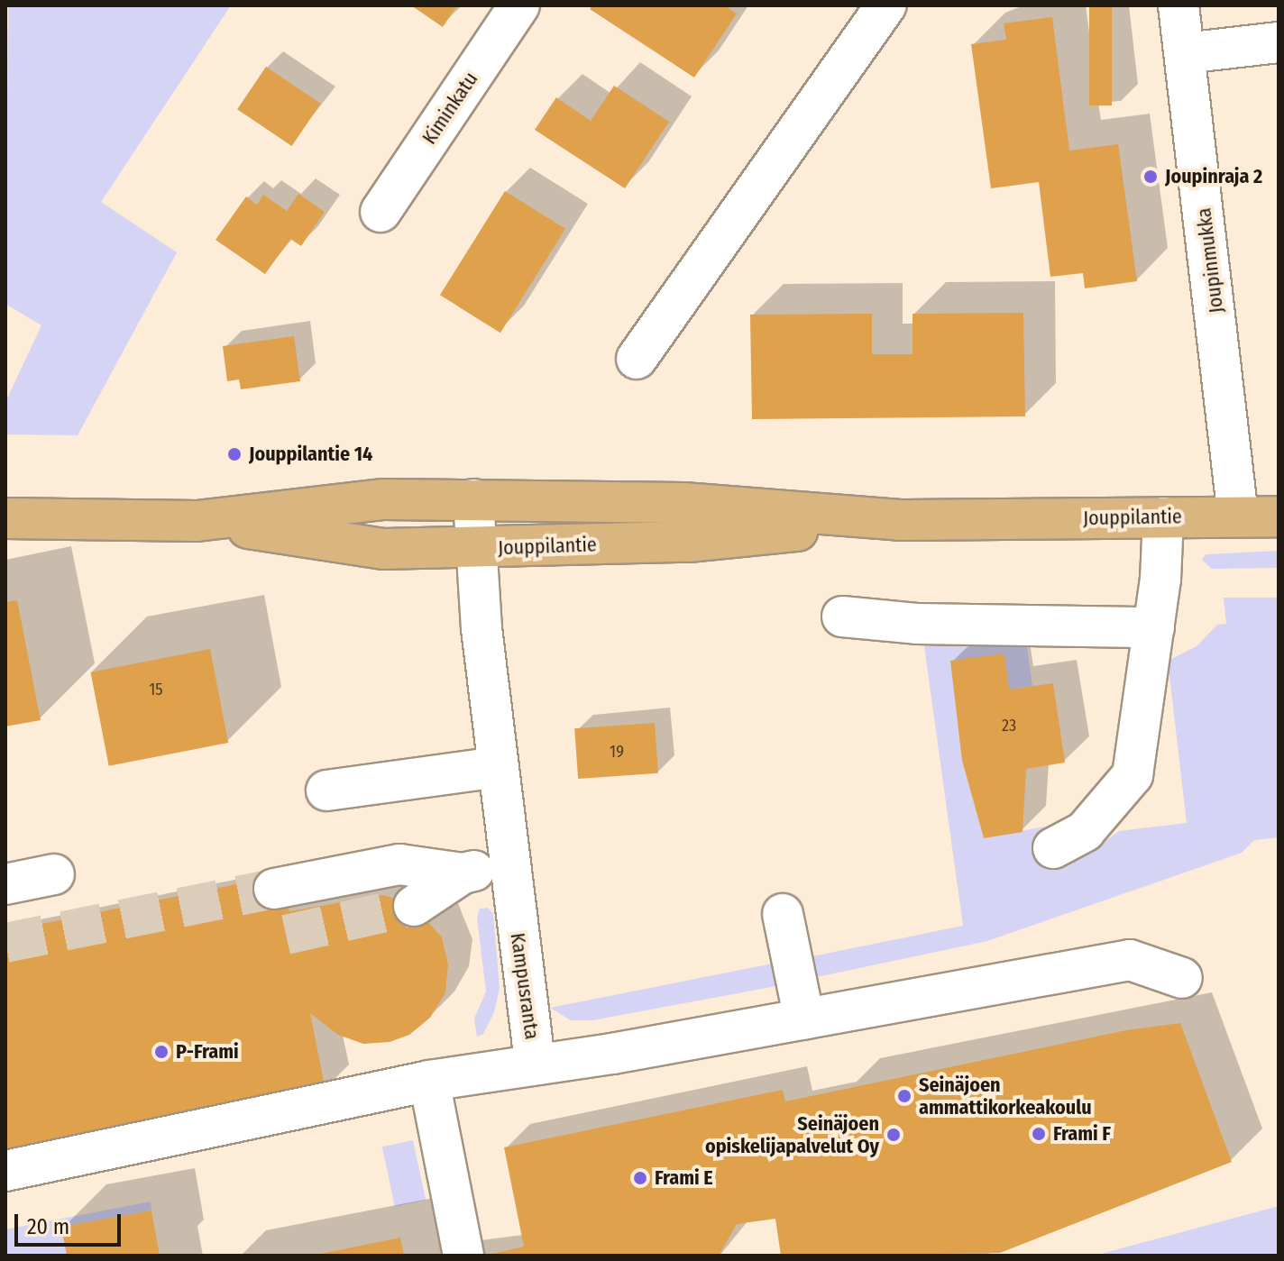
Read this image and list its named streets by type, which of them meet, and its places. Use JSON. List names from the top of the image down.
{
  "streets": {
    "main road": ["Jouppilantie"],
    "street": ["Kiminkatu", "Joupinmukka", "Kampusranta"]
  },
  "crossings": [
    ["Joupinmukka", "Jouppilantie"],
    ["Jouppilantie", "Kampusranta"]
  ],
  "places": [
    "Joupinraja 2",
    "Jouppilantie 14",
    "P-Frami",
    "Seinäjoen ammattikorkeakoulu",
    "Frami F",
    "Seinäjoen opiskelijapalvelut Oy",
    "Frami E"
  ],
  "house_numbers": ["15", "23", "19"],
  "scale_bar": "20 m"
}
